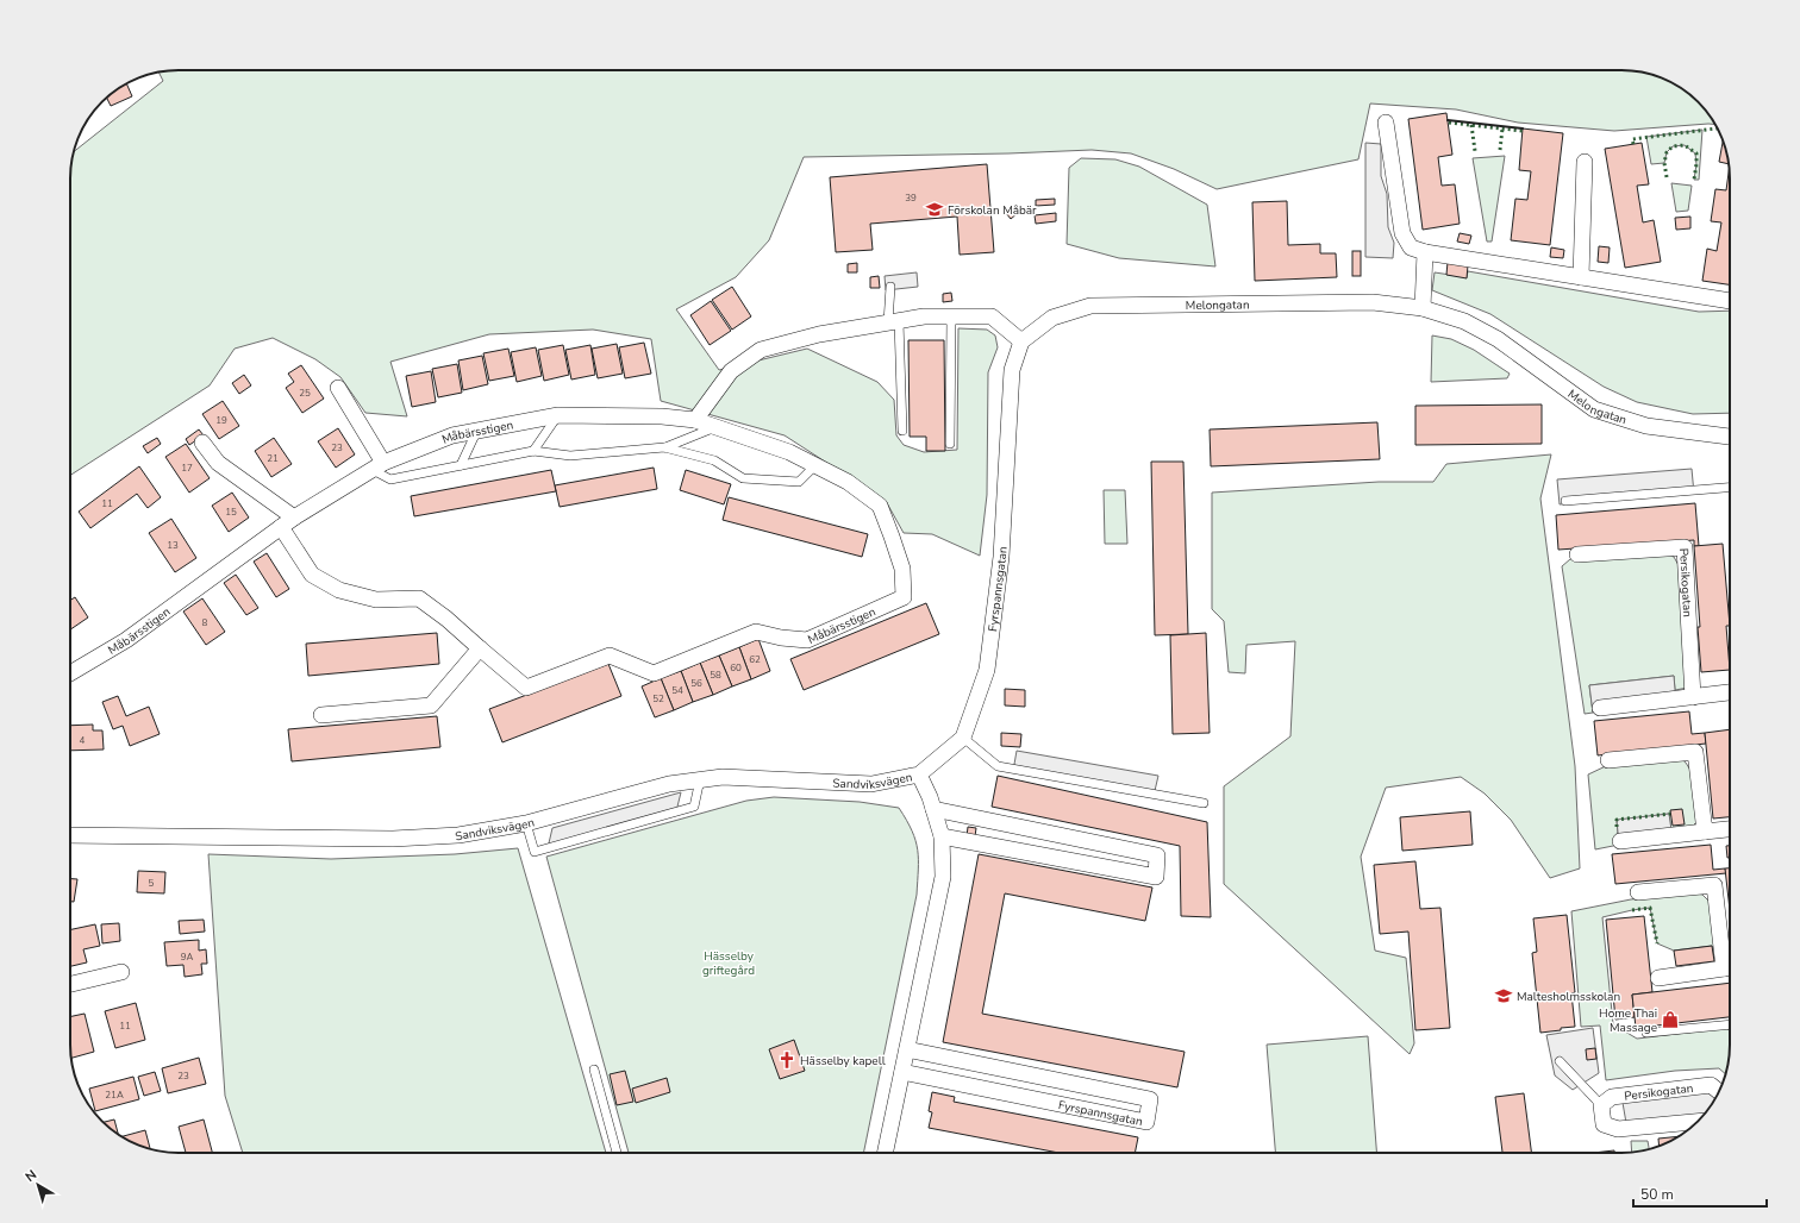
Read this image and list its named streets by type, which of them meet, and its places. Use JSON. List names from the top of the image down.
{
  "streets": {
    "street": [
      "Melongatan",
      "Måbärsstigen",
      "Persikogatan",
      "Fyrspannsgatan",
      "Sandviksvägen"
    ]
  },
  "crossings": [
    ["Melongatan", "Fyrspannsgatan"]
  ],
  "parks": ["Hässelby griftegård"],
  "places": {
    "school or university": ["Förskolan Måbär", "Maltesholmsskolan"],
    "shop": ["Home Thai Massage"],
    "church": ["Hässelby kapell"]
  },
  "house_numbers": [
    "39",
    "25",
    "19",
    "23",
    "21",
    "17",
    "11",
    "15",
    "13",
    "8",
    "62",
    "60",
    "58",
    "56",
    "54",
    "52",
    "4",
    "5",
    "9A",
    "11",
    "23",
    "21A"
  ],
  "scale_bar": "50 m",
  "north": "top left"
}
